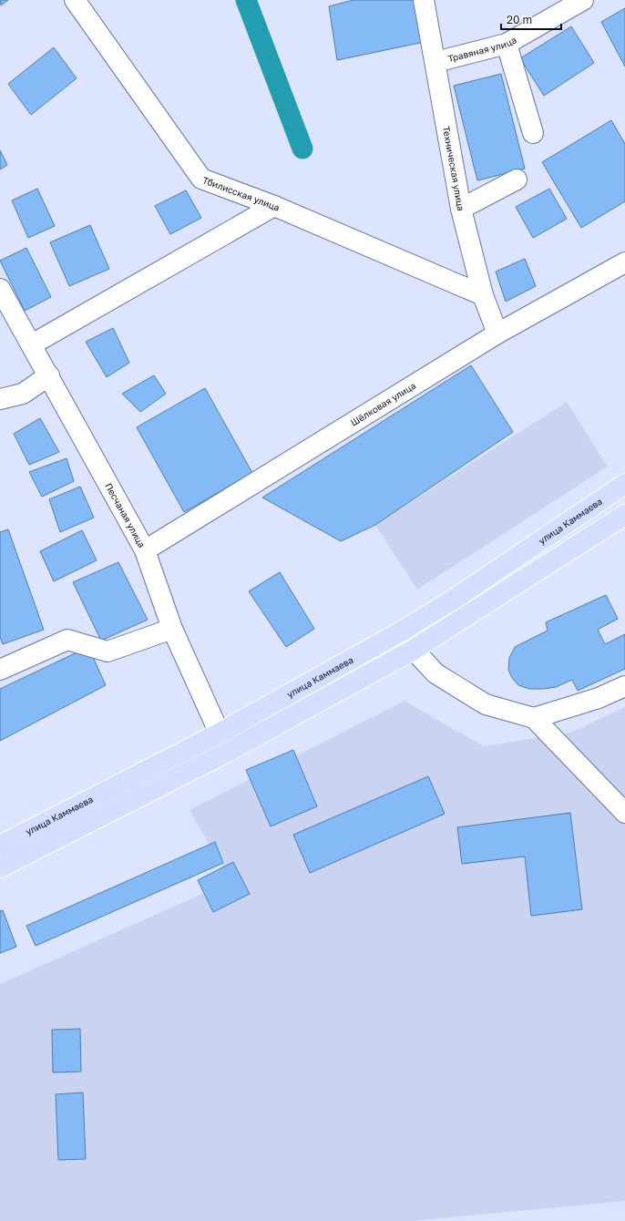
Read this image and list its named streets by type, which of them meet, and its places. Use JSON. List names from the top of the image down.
{
  "streets": {
    "main road": ["улица Каммаева"],
    "street": [
      "Травяная улица",
      "Техническая улица",
      "Тбилисская улица",
      "Шёлковая улица",
      "Песчаная улица"
    ]
  },
  "crossings": [
    ["Травяная улица", "Техническая улица"],
    ["Техническая улица", "Тбилисская улица"],
    ["Техническая улица", "Шёлковая улица"],
    ["Шёлковая улица", "Песчаная улица"],
    ["Песчаная улица", "улица Каммаева"]
  ],
  "scale_bar": "20 m"
}
